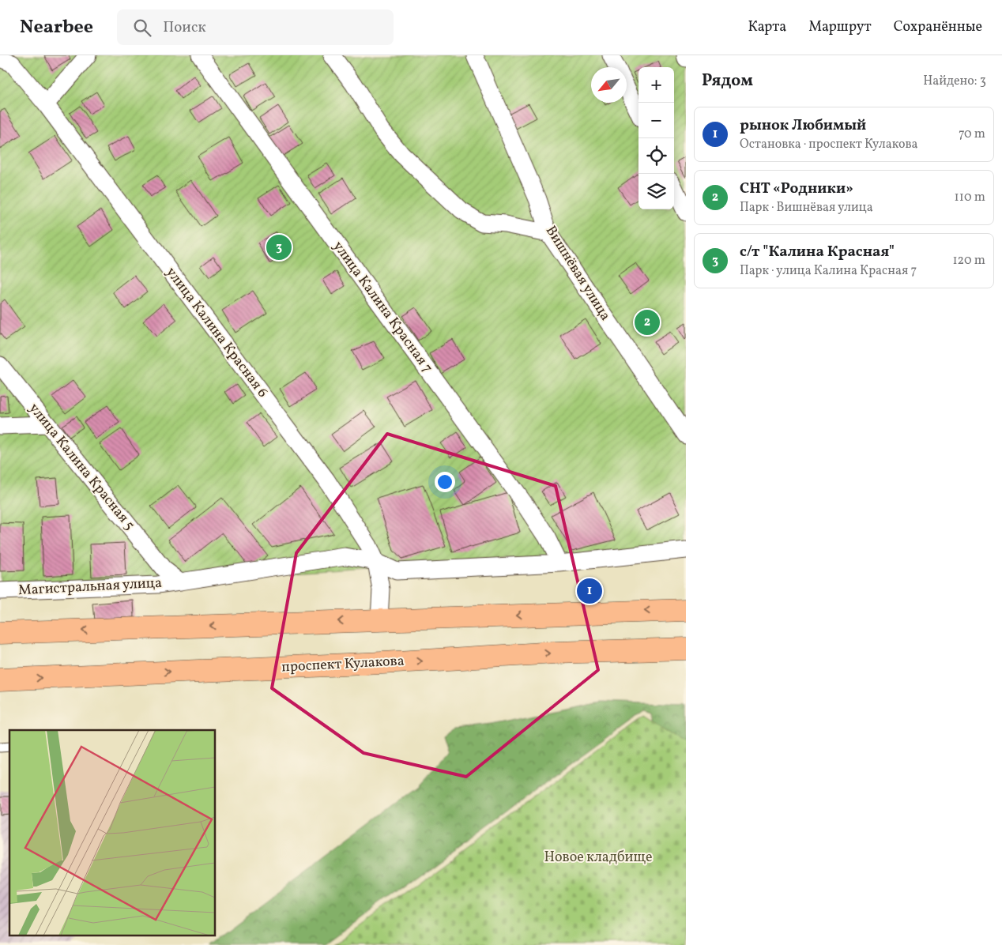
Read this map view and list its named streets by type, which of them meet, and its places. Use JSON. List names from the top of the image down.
{
  "streets": {
    "main road": ["проспект Кулакова"],
    "street": [
      "Вишнёвая улица",
      "улица Калина Красная 7",
      "улица Калина Красная 6",
      "улица Калина Красная 5",
      "Магистральная улица"
    ]
  },
  "crossings": [
    ["улица Калина Красная 7", "Магистральная улица"],
    ["улица Калина Красная 6", "Магистральная улица"],
    ["улица Калина Красная 5", "Магистральная улица"]
  ],
  "parks": ["Новое кладбище"],
  "north": "bottom left",
  "page": {
    "header": "Nearbee",
    "search": "Поиск",
    "nav": ["Карта", "Маршрут", "Сохранённые"],
    "heading": ["Рядом", "Найдено: 3"],
    "map_buttons": ["+", "−"],
    "list": [
      {
        "mark": "1",
        "name": "рынок Любимый",
        "note": "Остановка · проспект Кулакова",
        "value": "70 m"
      },
      {
        "mark": "2",
        "name": "СНТ «Родники»",
        "note": "Парк · Вишнёвая улица",
        "value": "110 m"
      },
      {
        "mark": "3",
        "name": "с/т \"Калина Красная\"",
        "note": "Парк · улица Калина Красная 7",
        "value": "120 m"
      }
    ],
    "pins": ["3", "2", "1"]
  }
}
